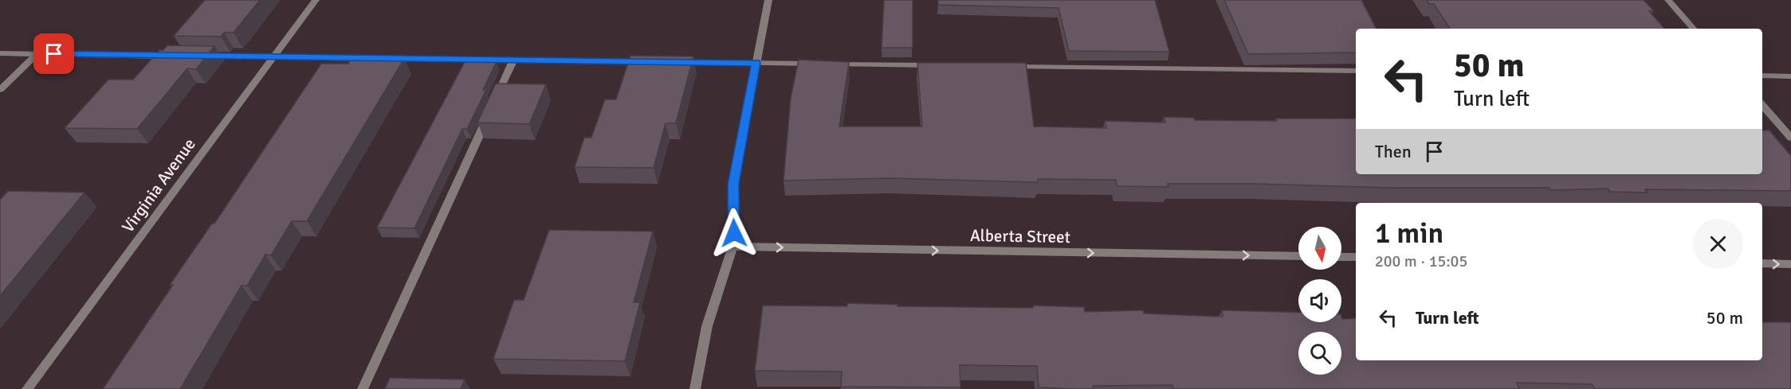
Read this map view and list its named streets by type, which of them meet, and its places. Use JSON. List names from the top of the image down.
{
  "streets": {
    "street": ["Virginia Avenue", "Alberta Street"]
  },
  "one_way": ["Alberta Street"],
  "north": "bottom",
  "page": {
    "turn": ["50 m", "Turn left"],
    "then": "Then",
    "heading": ["1 min", "200 m · 15:05"],
    "list": [
      {
        "name": "Turn left",
        "value": "50 m"
      }
    ]
  }
}
